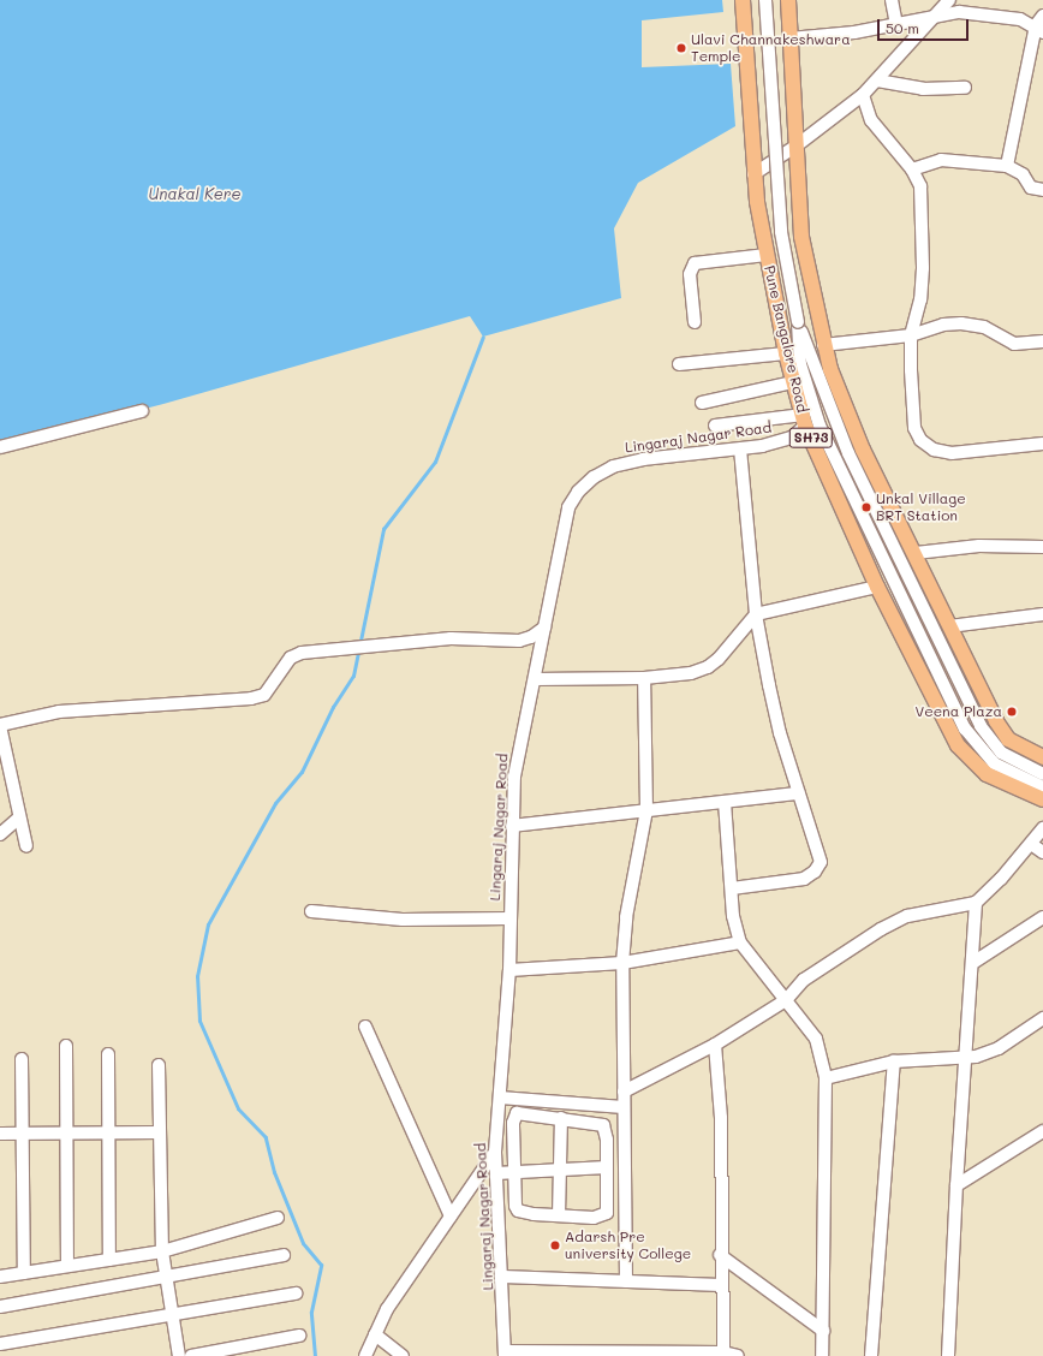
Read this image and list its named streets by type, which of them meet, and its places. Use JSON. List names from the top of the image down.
{
  "streets": {
    "main road": ["Pune Bangalore Road", "SH73"],
    "street": ["Lingaraj Nagar Road"]
  },
  "crossings": [
    ["Pune Bangalore Road", "Lingaraj Nagar Road"]
  ],
  "water": ["Unakal Kere"],
  "places": [
    "Ulavi Channakeshwara Temple",
    "Unkal Village BRT Station",
    "Veena Plaza",
    "Adarsh Pre university College"
  ],
  "scale_bar": "50 m"
}
